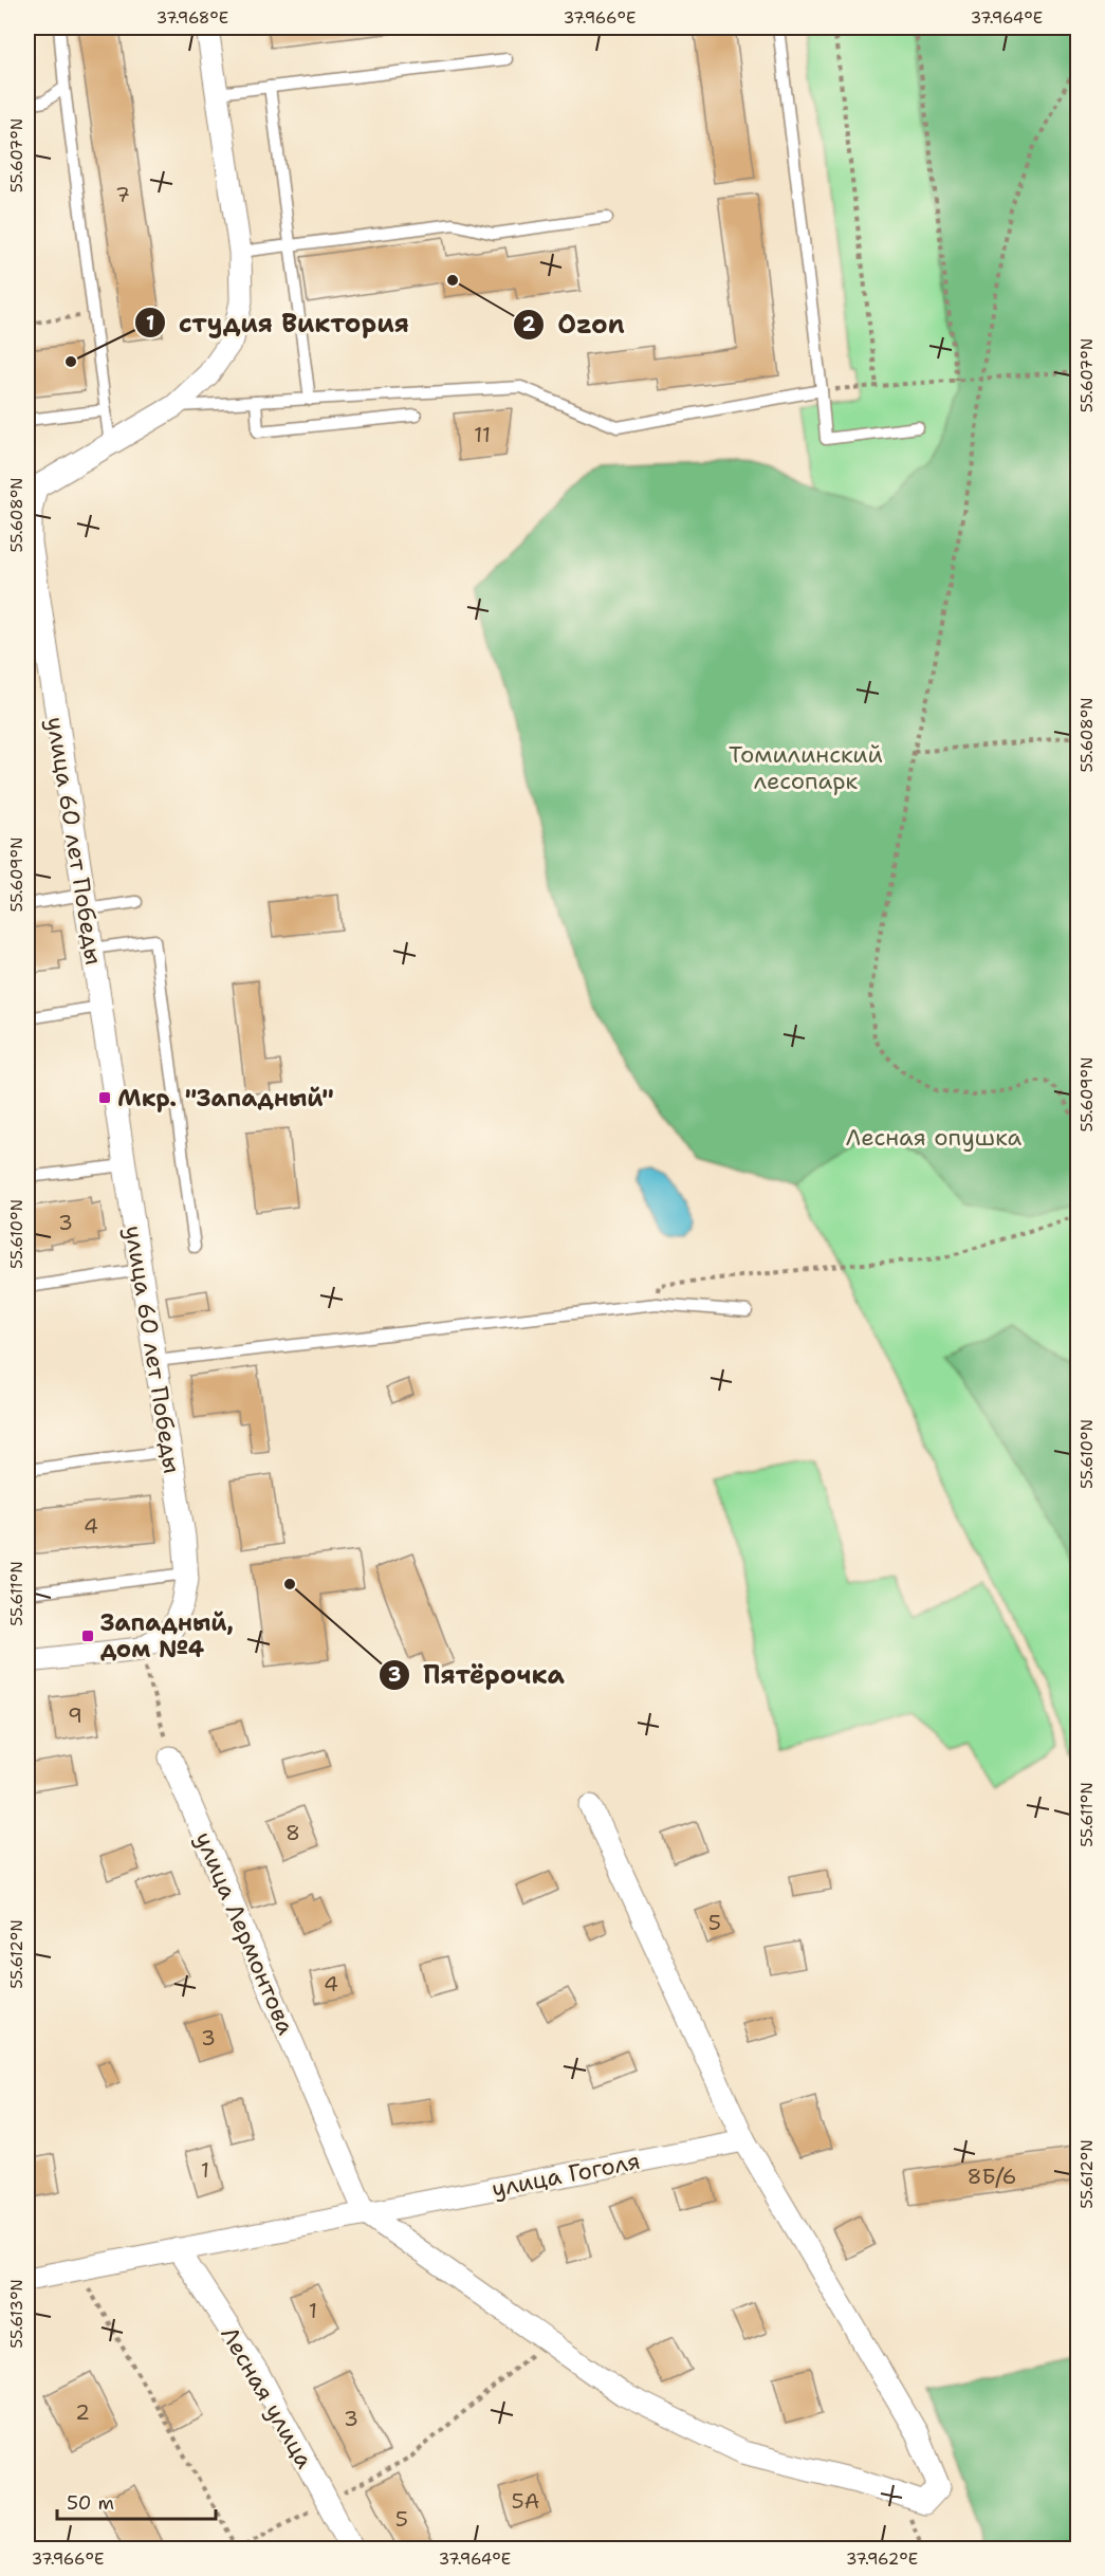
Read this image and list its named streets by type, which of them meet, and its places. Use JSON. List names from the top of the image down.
{
  "streets": {
    "street": [
      "улица 60 лет Победы",
      "улица Лермонтова",
      "улица Гоголя",
      "Лесная улица"
    ]
  },
  "crossings": [
    ["улица Лермонтова", "улица Гоголя"],
    ["улица Гоголя", "Лесная улица"]
  ],
  "parks": ["Томилинский лесопарк", "Лесная опушка"],
  "places": {
    "other": ["Ozon", "студия Виктория", "Пятёрочка"],
    "transit": ["Мкр. \"Западный\"", "Западный, дом №4"]
  },
  "house_numbers": [
    "7",
    "11",
    "3",
    "4",
    "9",
    "8",
    "5",
    "4",
    "3",
    "1",
    "8Б/6",
    "1",
    "2",
    "3",
    "5А",
    "5"
  ],
  "scale_bar": "50 m",
  "coordinates": [
    "37.968°E",
    "37.966°E",
    "37.964°E",
    "55.607°N",
    "55.608°N",
    "55.609°N",
    "55.610°N",
    "55.611°N",
    "55.612°N",
    "55.613°N",
    "37.962°E"
  ]
}
